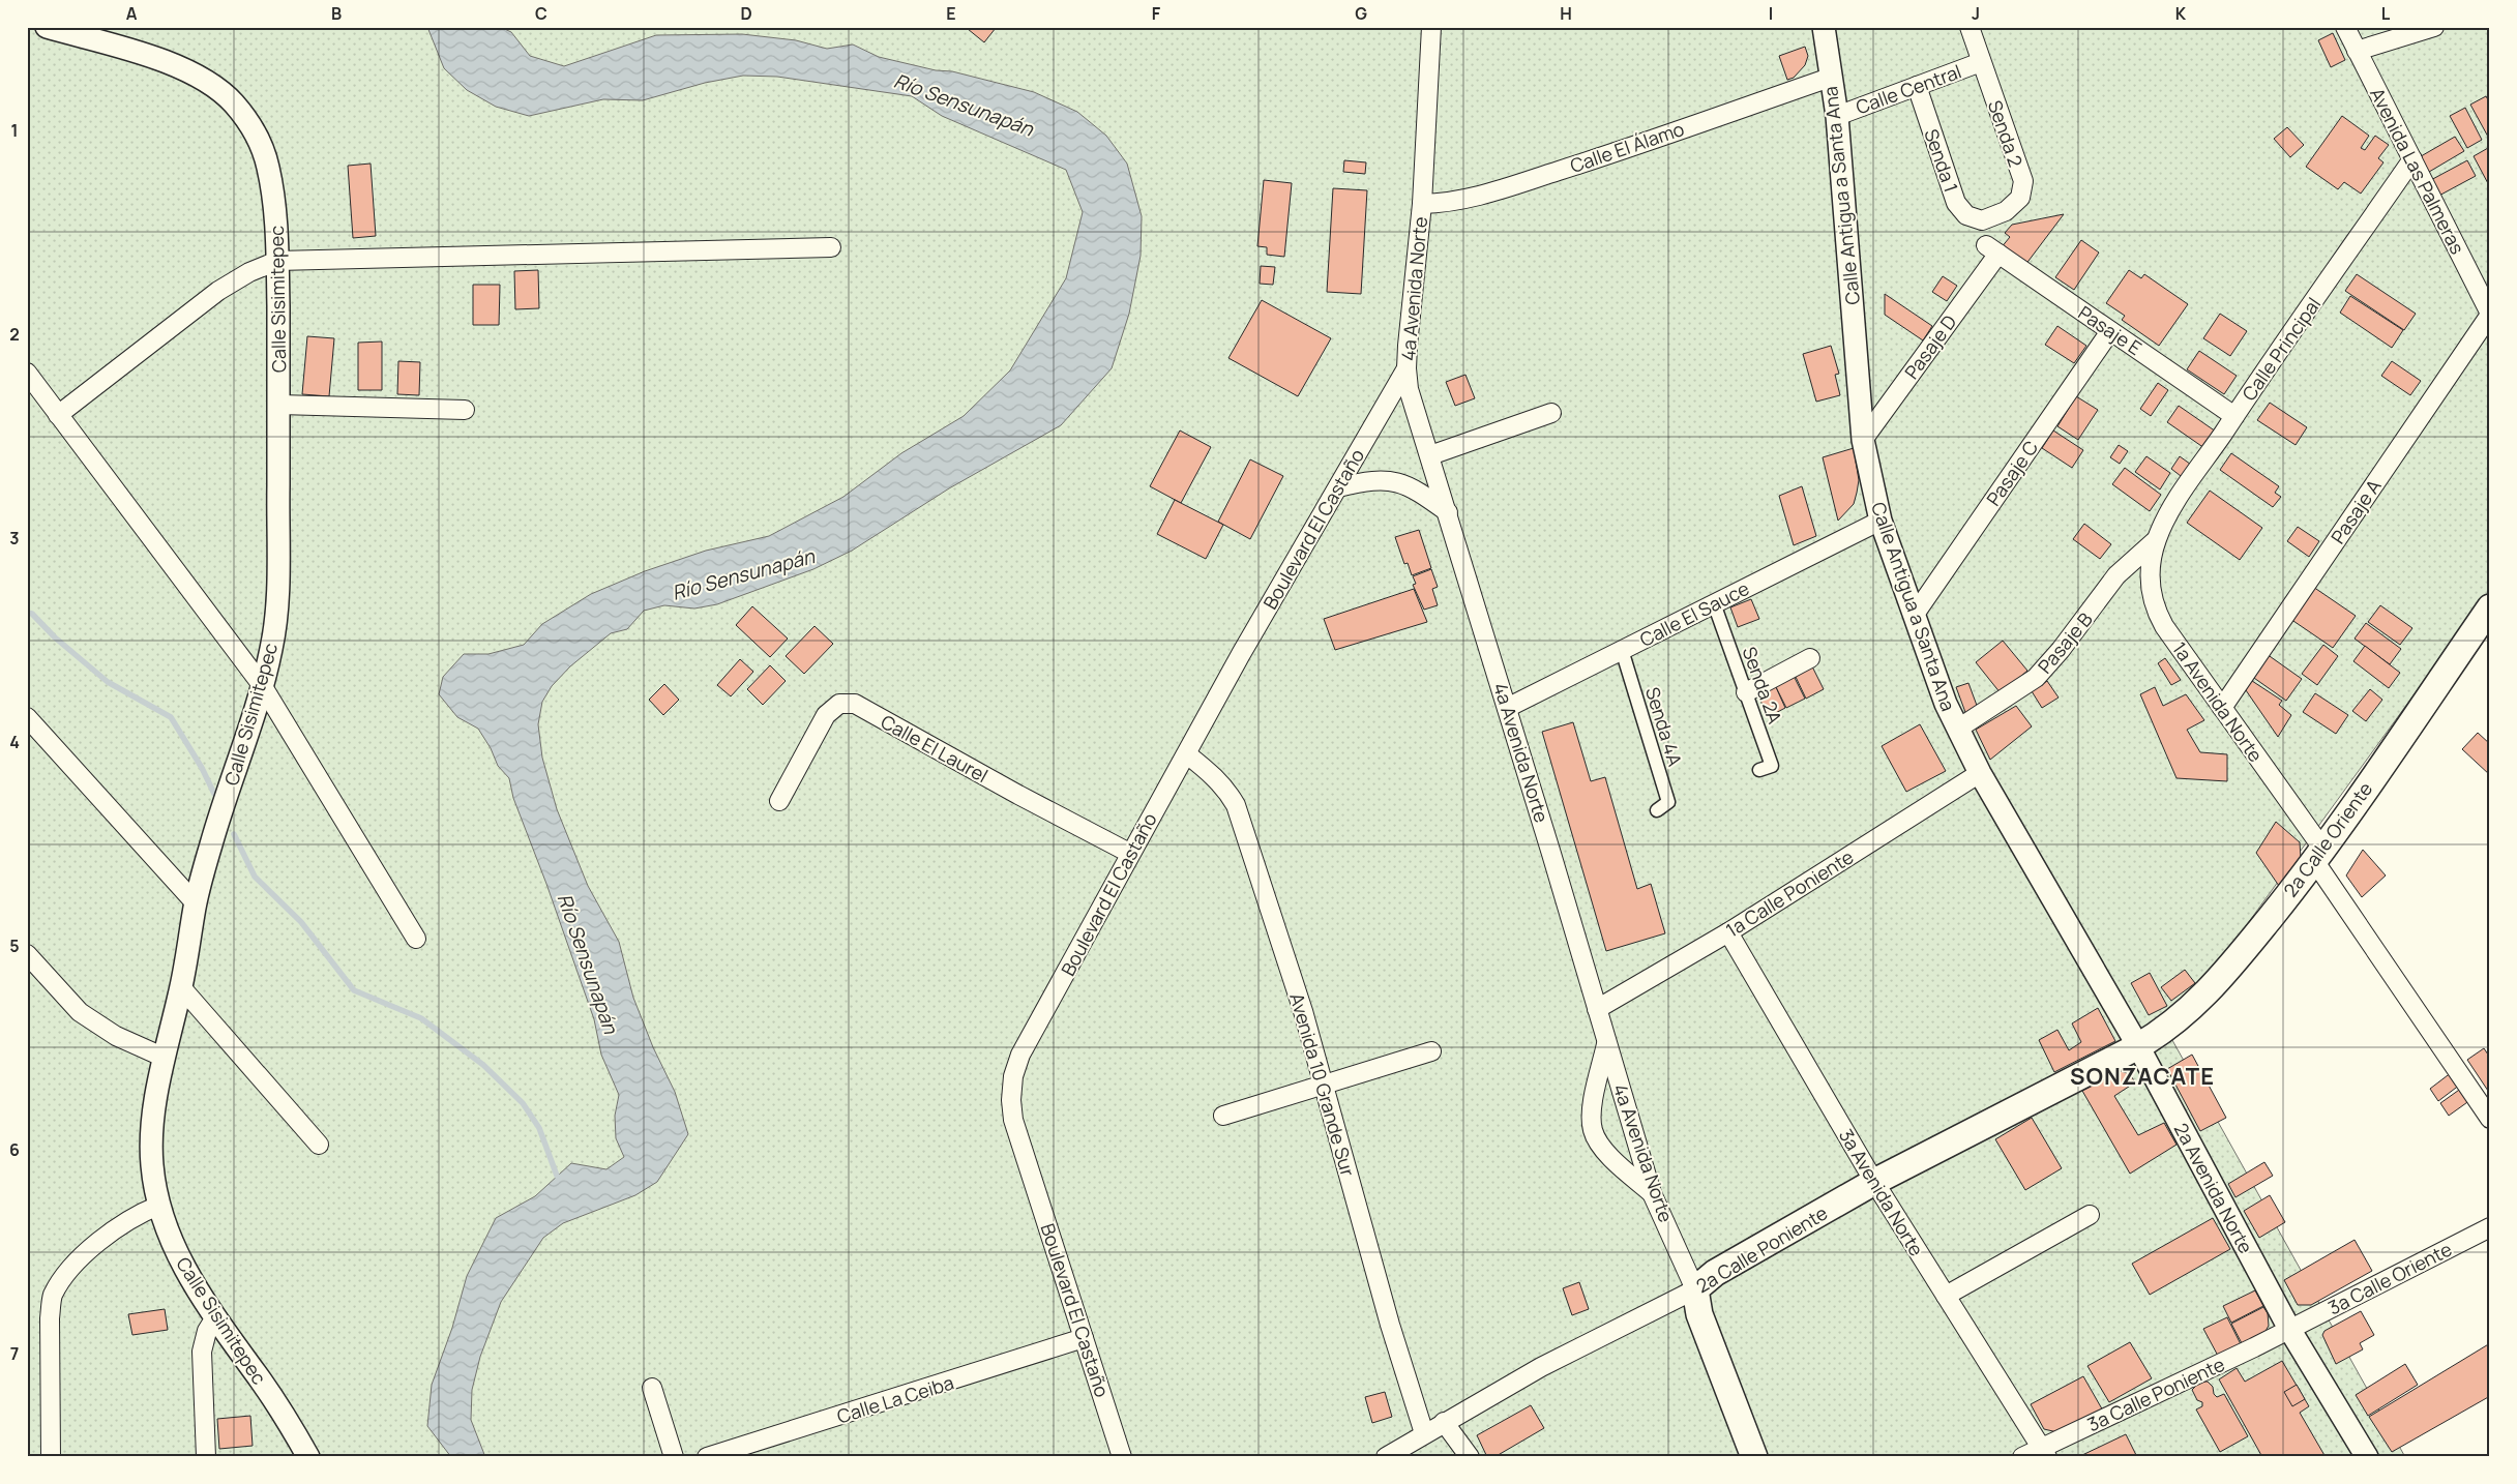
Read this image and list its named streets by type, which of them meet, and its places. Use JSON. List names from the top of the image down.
{
  "streets": {
    "main road": ["4a Avenida Norte", "2a Calle Oriente", "2a Calle Poniente"],
    "street": [
      "Calle Central",
      "Senda 2",
      "Calle El Álamo",
      "Senda 1",
      "Avenida Las Palmeras",
      "Calle Antigua a Santa Ana",
      "Calle Sisimitepec",
      "Pasaje E",
      "Pasaje D",
      "Calle Principal",
      "Pasaje C",
      "Pasaje A",
      "Boulevard El Castaño",
      "Calle El Sauce",
      "Pasaje B",
      "Senda 2A",
      "1a Avenida Norte",
      "Senda 4A",
      "Calle El Laurel",
      "1a Calle Poniente",
      "Avenida 10 Grande Sur",
      "2a Avenida Norte",
      "3a Avenida Norte",
      "3a Calle Oriente",
      "3a Calle Poniente",
      "Calle La Ceiba"
    ]
  },
  "crossings": [
    ["Calle Central", "Senda 2"],
    ["Calle Central", "Senda 1"],
    ["Calle Central", "Calle Antigua a Santa Ana"],
    ["Senda 2", "Senda 1"],
    ["Calle El Álamo", "Calle Antigua a Santa Ana"],
    ["Calle El Álamo", "4a Avenida Norte"],
    ["Avenida Las Palmeras", "Calle Principal"],
    ["Avenida Las Palmeras", "Pasaje A"],
    ["Calle Antigua a Santa Ana", "Pasaje D"],
    ["Calle Antigua a Santa Ana", "Pasaje C"],
    ["Calle Antigua a Santa Ana", "Calle El Sauce"],
    ["Calle Antigua a Santa Ana", "Pasaje B"],
    ["Calle Antigua a Santa Ana", "2a Calle Oriente"],
    ["Calle Antigua a Santa Ana", "1a Calle Poniente"],
    ["Calle Antigua a Santa Ana", "2a Avenida Norte"],
    ["Calle Antigua a Santa Ana", "2a Calle Poniente"],
    ["4a Avenida Norte", "Boulevard El Castaño"],
    ["4a Avenida Norte", "Calle El Sauce"],
    ["4a Avenida Norte", "1a Calle Poniente"],
    ["4a Avenida Norte", "2a Calle Poniente"],
    ["Pasaje E", "Pasaje D"],
    ["Pasaje E", "Calle Principal"],
    ["Pasaje E", "Pasaje C"],
    ["Calle Principal", "Pasaje B"],
    ["Calle Principal", "1a Avenida Norte"],
    ["Pasaje A", "1a Avenida Norte"],
    ["Boulevard El Castaño", "Calle El Laurel"],
    ["Boulevard El Castaño", "Avenida 10 Grande Sur"],
    ["Boulevard El Castaño", "Calle La Ceiba"],
    ["Calle El Sauce", "Senda 2A"],
    ["Calle El Sauce", "Senda 4A"],
    ["Pasaje B", "1a Avenida Norte"],
    ["1a Avenida Norte", "2a Calle Oriente"],
    ["2a Calle Oriente", "2a Avenida Norte"],
    ["2a Calle Oriente", "2a Calle Poniente"],
    ["1a Calle Poniente", "3a Avenida Norte"],
    ["Avenida 10 Grande Sur", "2a Calle Poniente"],
    ["2a Avenida Norte", "2a Calle Poniente"],
    ["2a Avenida Norte", "3a Calle Oriente"],
    ["2a Avenida Norte", "3a Calle Poniente"],
    ["3a Avenida Norte", "2a Calle Poniente"],
    ["3a Avenida Norte", "3a Calle Poniente"],
    ["3a Calle Oriente", "3a Calle Poniente"]
  ],
  "districts": ["SONZACATE"],
  "water": ["Río Sensunapán"],
  "grid": {
    "columns": [
      "A",
      "B",
      "C",
      "D",
      "E",
      "F",
      "G",
      "H",
      "I",
      "J",
      "K",
      "L"
    ],
    "rows": [
      "1",
      "2",
      "3",
      "4",
      "5",
      "6",
      "7"
    ]
  }
}
